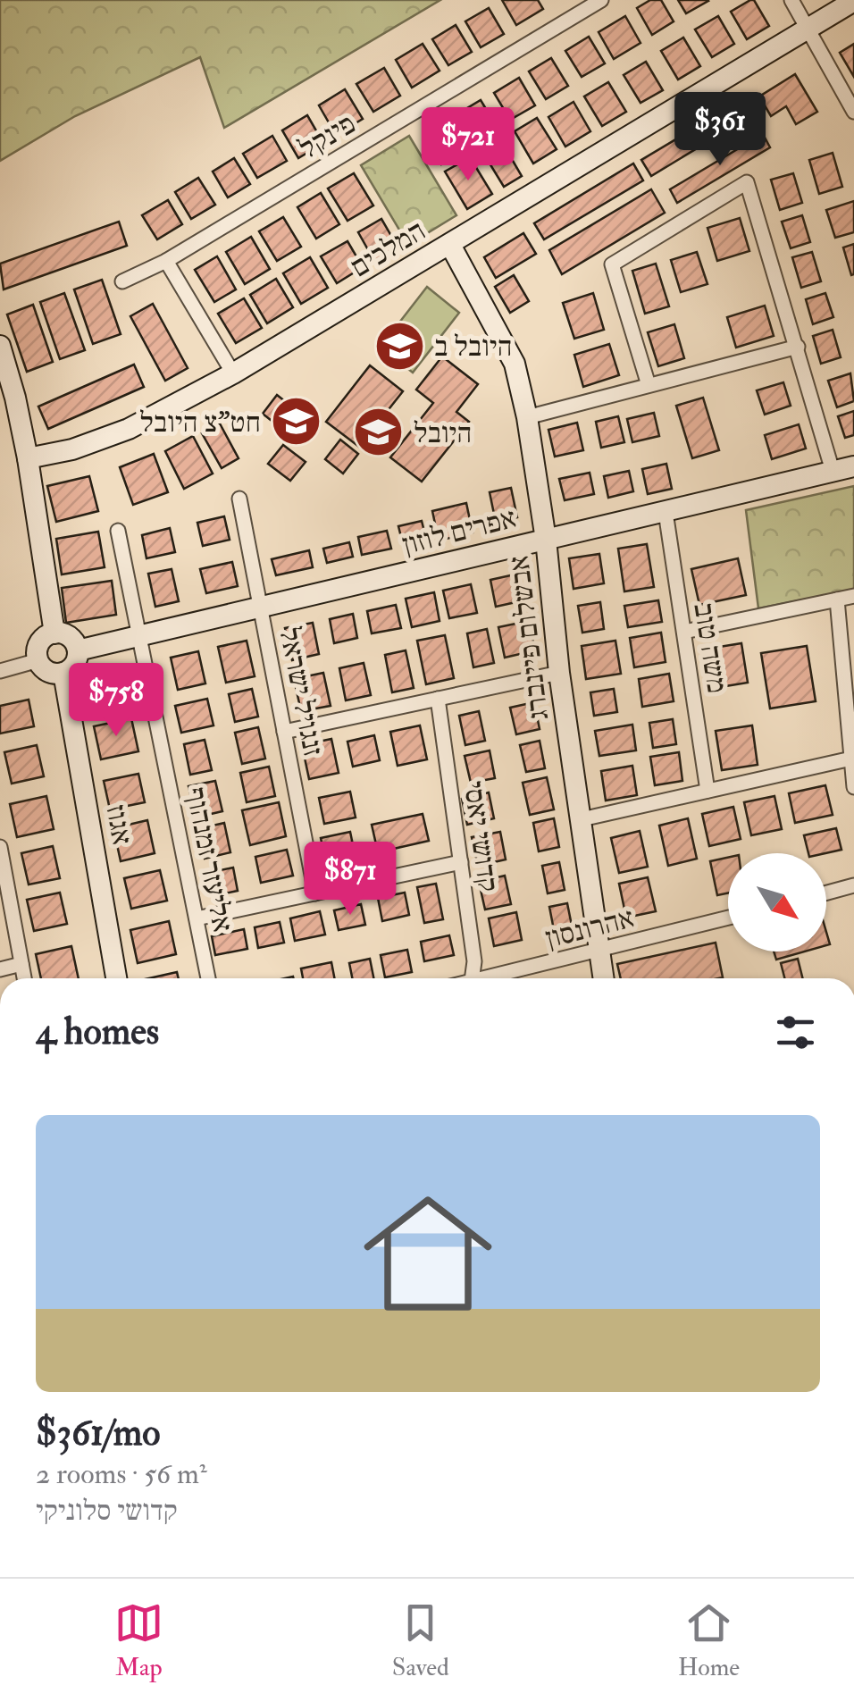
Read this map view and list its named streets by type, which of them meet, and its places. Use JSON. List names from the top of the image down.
{
  "streets": {
    "street": [
      "פינקל",
      "המלכים",
      "אפרים לוזון",
      "אבשלום פיינברג",
      "משה טוב",
      "זנגויל ישראל",
      "אגוז",
      "קדושי יאסי",
      "אליעזר זמנהוף",
      "אהרונסון"
    ]
  },
  "crossings": [
    ["המלכים", "אבשלום פיינברג"],
    ["אפרים לוזון", "אבשלום פיינברג"],
    ["אפרים לוזון", "משה טוב"],
    ["אפרים לוזון", "זנגויל ישראל"],
    ["אפרים לוזון", "אגוז"],
    ["אפרים לוזון", "אליעזר זמנהוף"],
    ["אבשלום פיינברג", "אהרונסון"]
  ],
  "places": {
    "school or university": ["היובל ב", "חט\"צ היובל", "היובל"]
  },
  "north": "bottom right",
  "page": {
    "price": [
      "$361",
      "$721",
      "$758",
      "$871"
    ],
    "heading": "4 homes",
    "list": [
      {
        "name": "$361/mo",
        "note": "2 rooms · 56 m² · קדושי סלוניקי"
      }
    ],
    "tabs": ["Map", "Saved", "Home"]
  }
}
